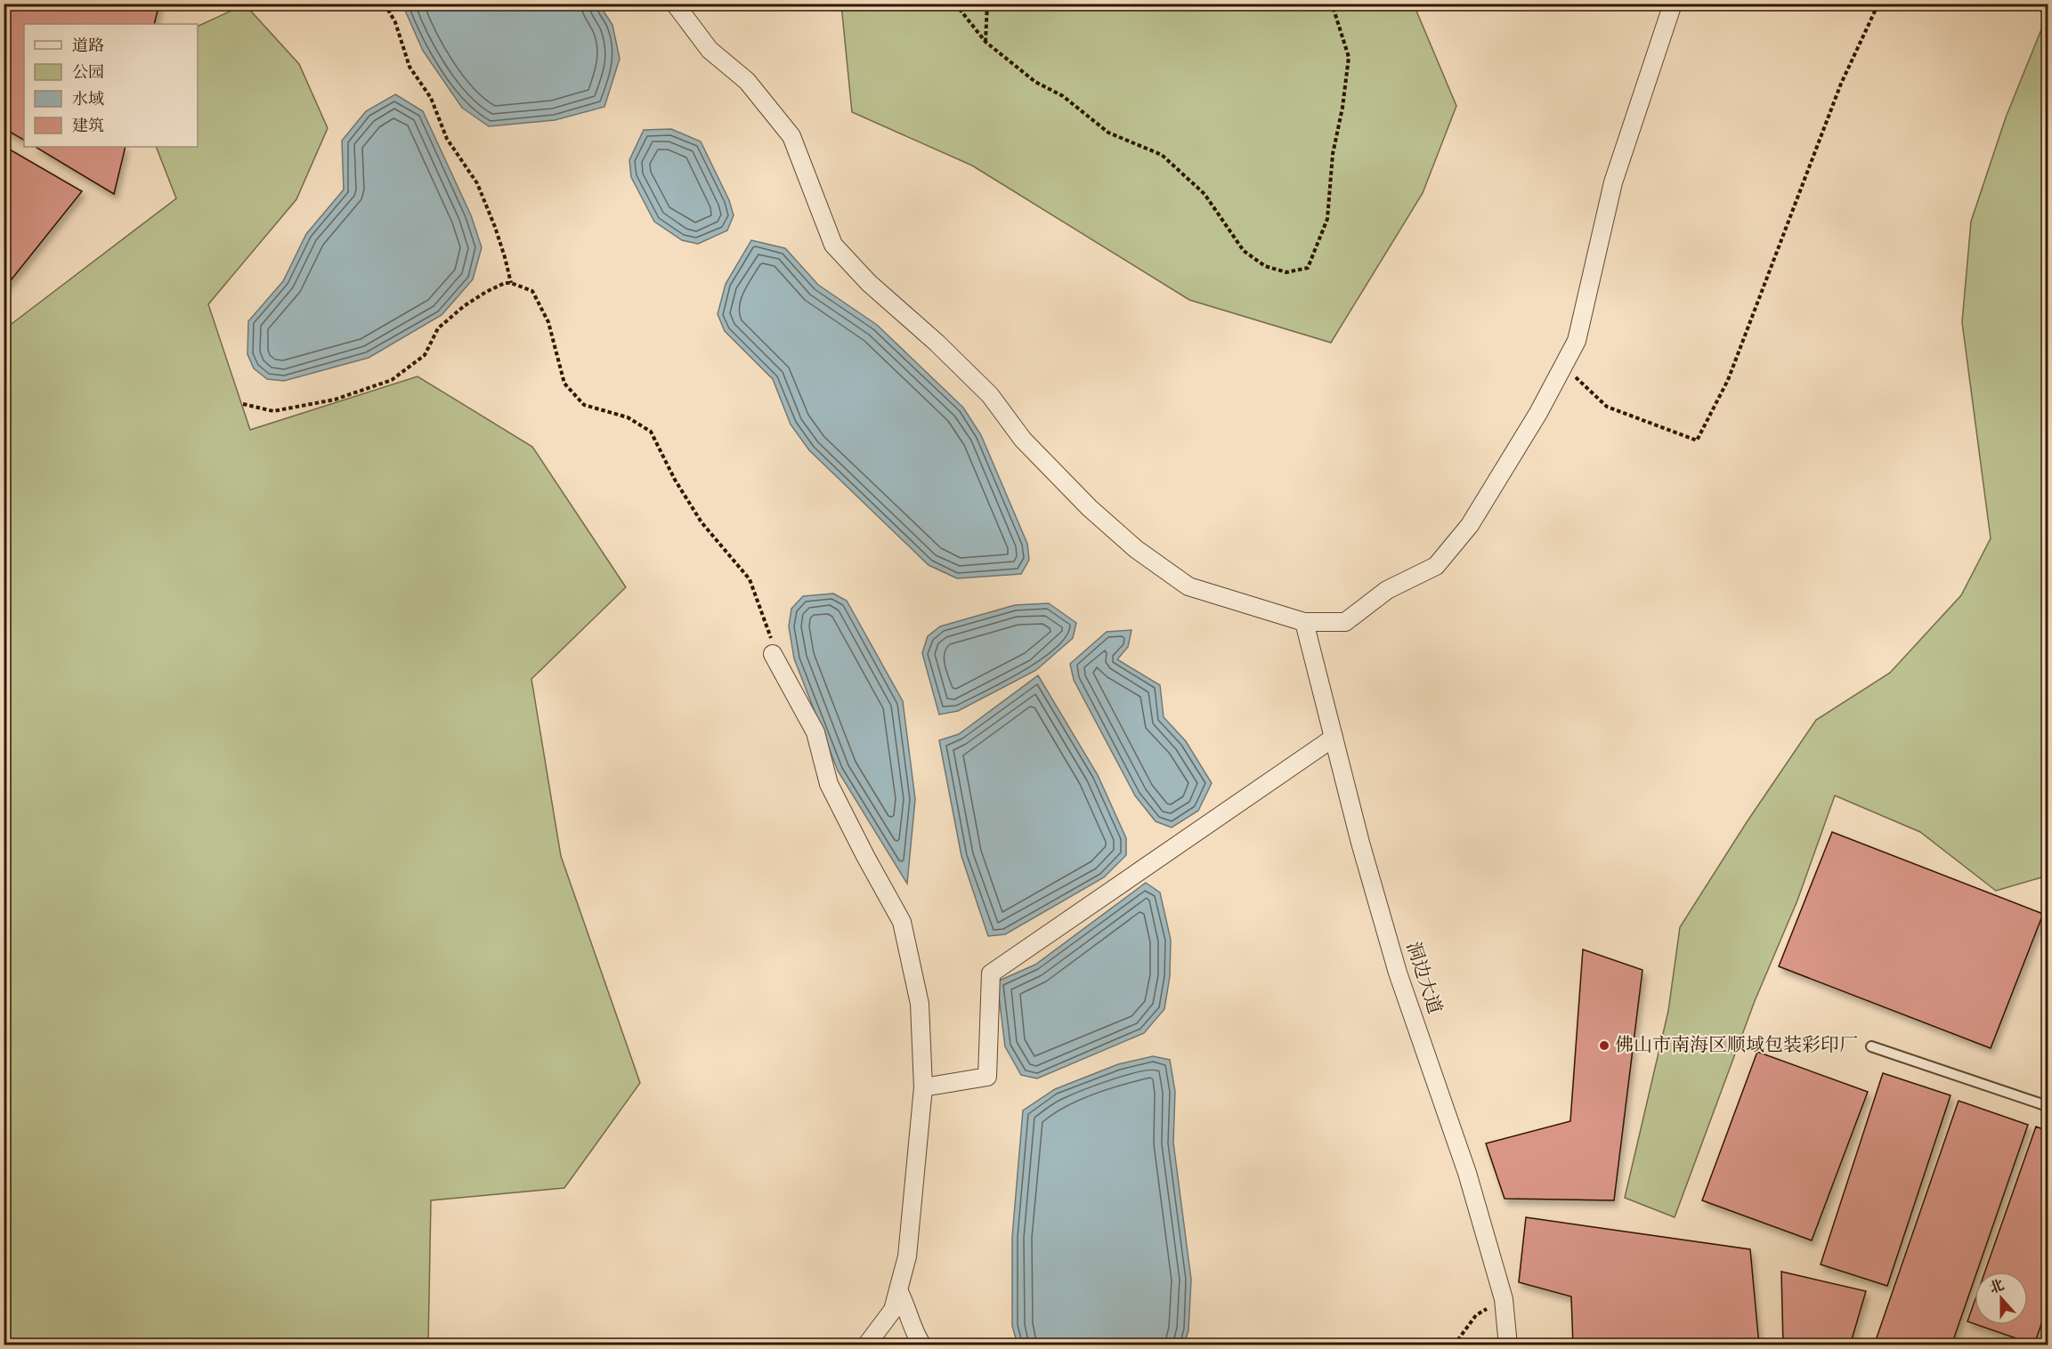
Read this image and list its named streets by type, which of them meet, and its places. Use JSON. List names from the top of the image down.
{
  "streets": {
    "street": ["洞边大道"]
  },
  "places": ["佛山市南海区顺域包装彩印厂"],
  "legend": [
    "道路",
    "公园",
    "水域",
    "建筑"
  ],
  "north": "top"
}
